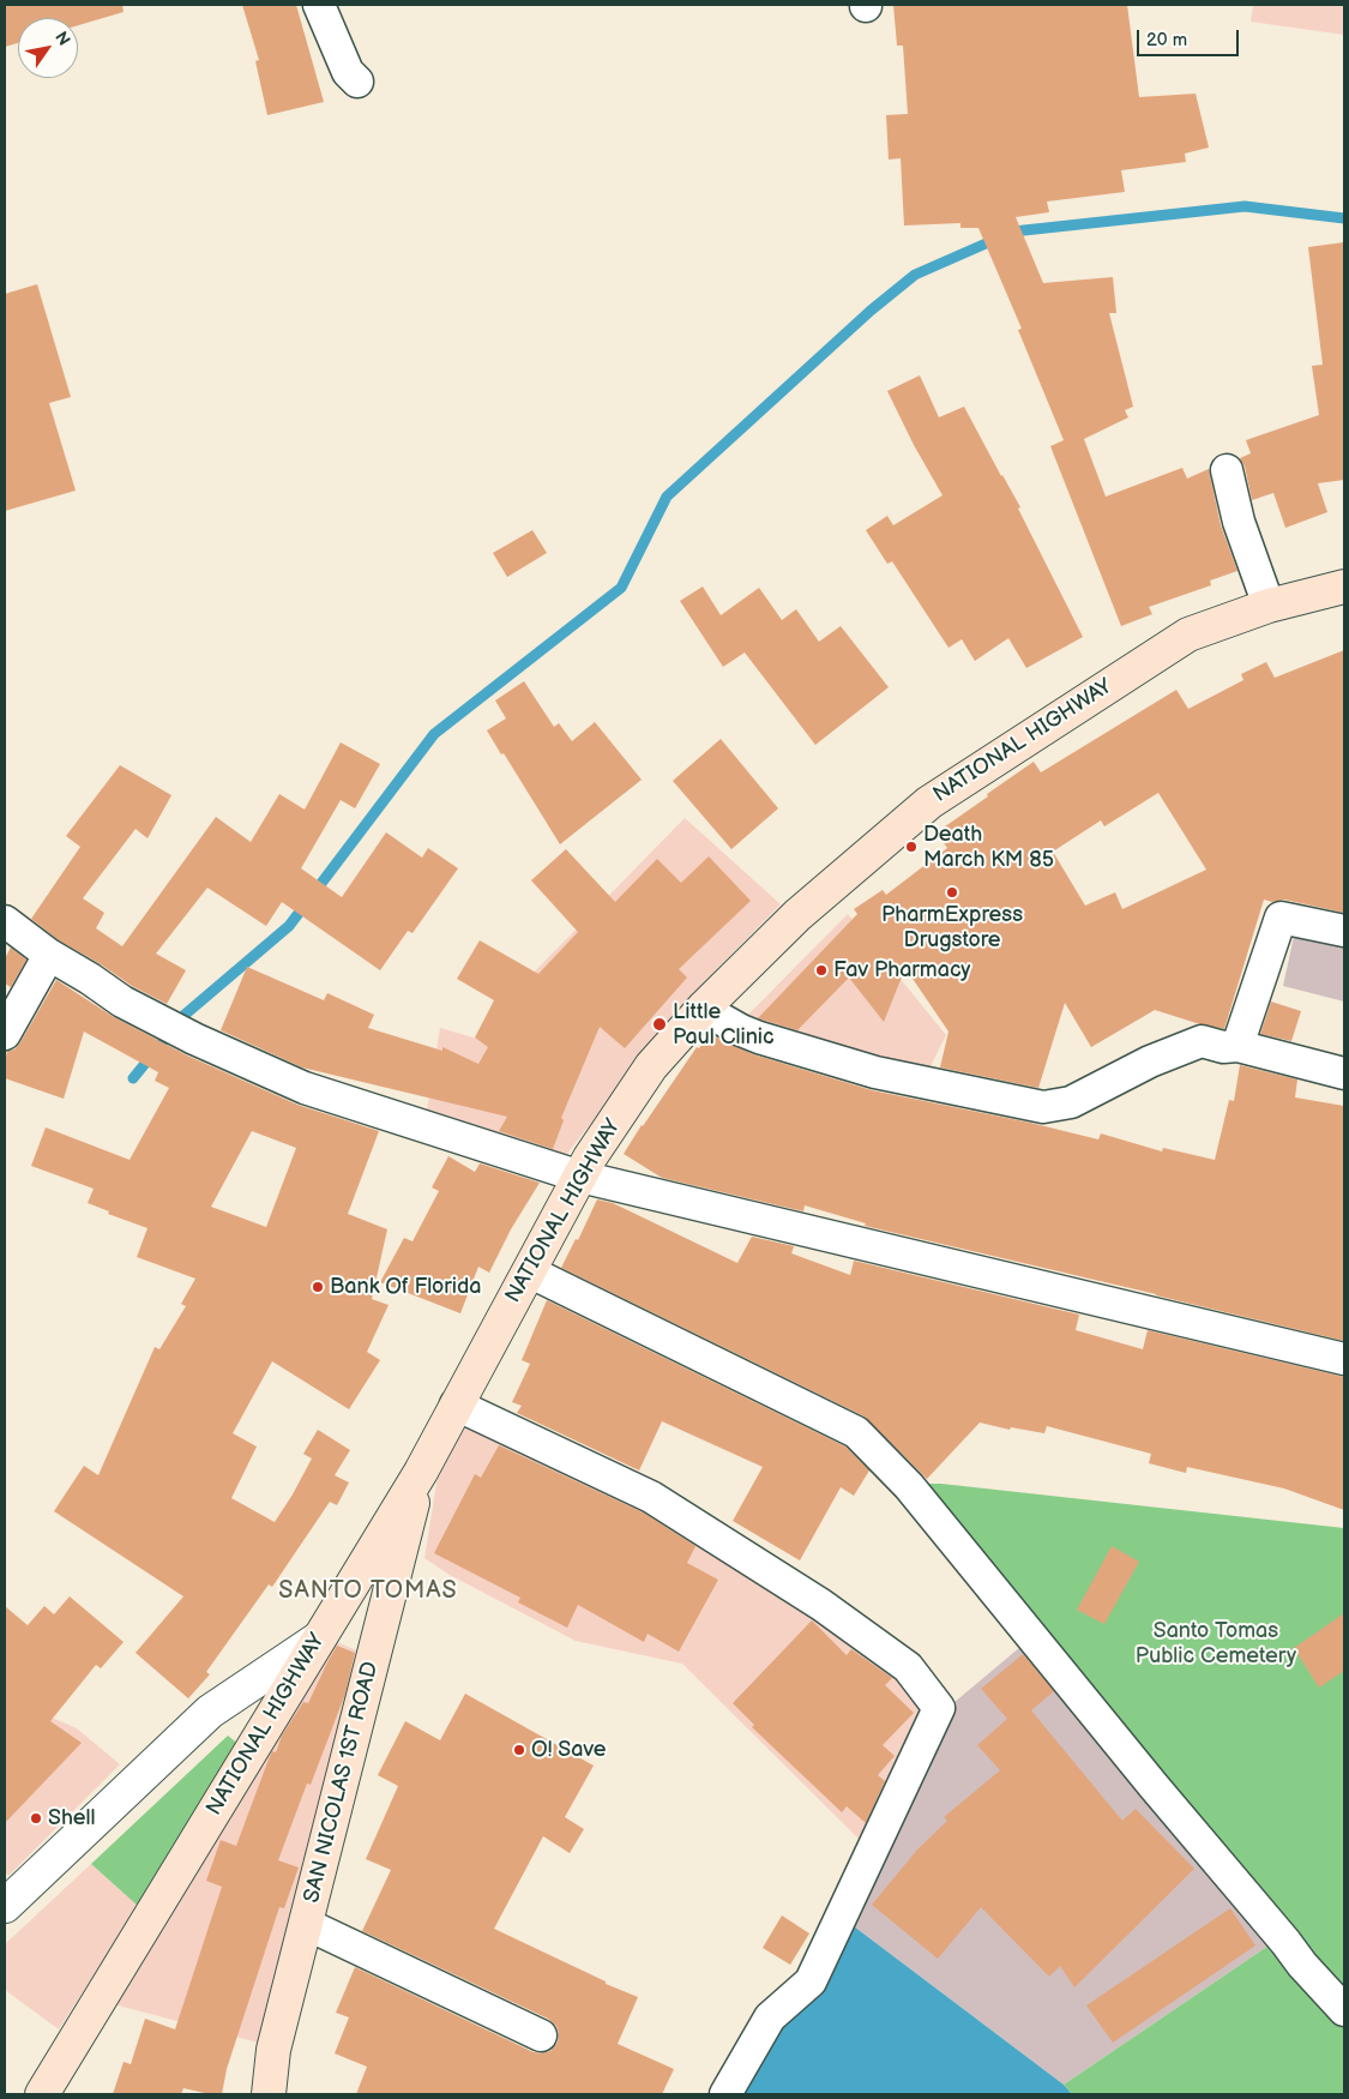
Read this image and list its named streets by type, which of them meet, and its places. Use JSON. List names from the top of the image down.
{
  "streets": {
    "main road": ["NATIONAL HIGHWAY", "SAN NICOLAS 1ST ROAD"]
  },
  "crossings": [
    ["NATIONAL HIGHWAY", "SAN NICOLAS 1ST ROAD"]
  ],
  "districts": ["SANTO TOMAS"],
  "parks": ["Santo Tomas Public Cemetery"],
  "places": [
    "Death March KM 85",
    "PharmExpress Drugstore",
    "Fav Pharmacy",
    "Little Paul Clinic",
    "Bank Of Florida",
    "O! Save",
    "Shell"
  ],
  "scale_bar": "20 m",
  "north": "top right"
}
